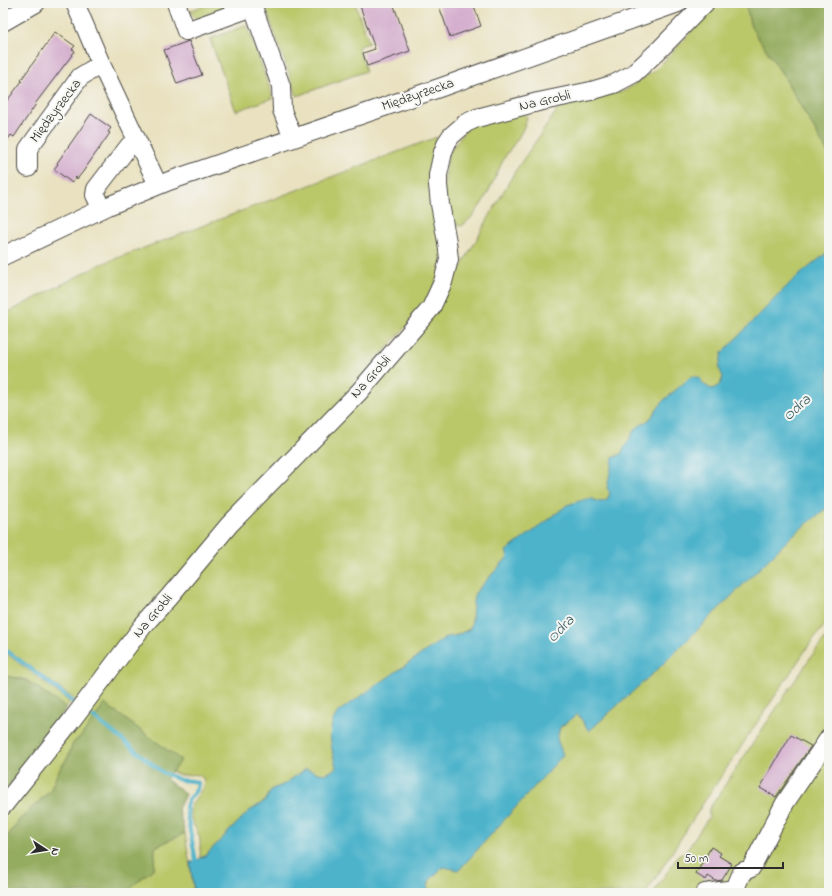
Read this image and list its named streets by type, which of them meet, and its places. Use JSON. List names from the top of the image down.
{
  "streets": {
    "street": ["Międzyrzecka", "Na Grobli"]
  },
  "water": ["Odra"],
  "scale_bar": "50 m",
  "north": "right"
}
